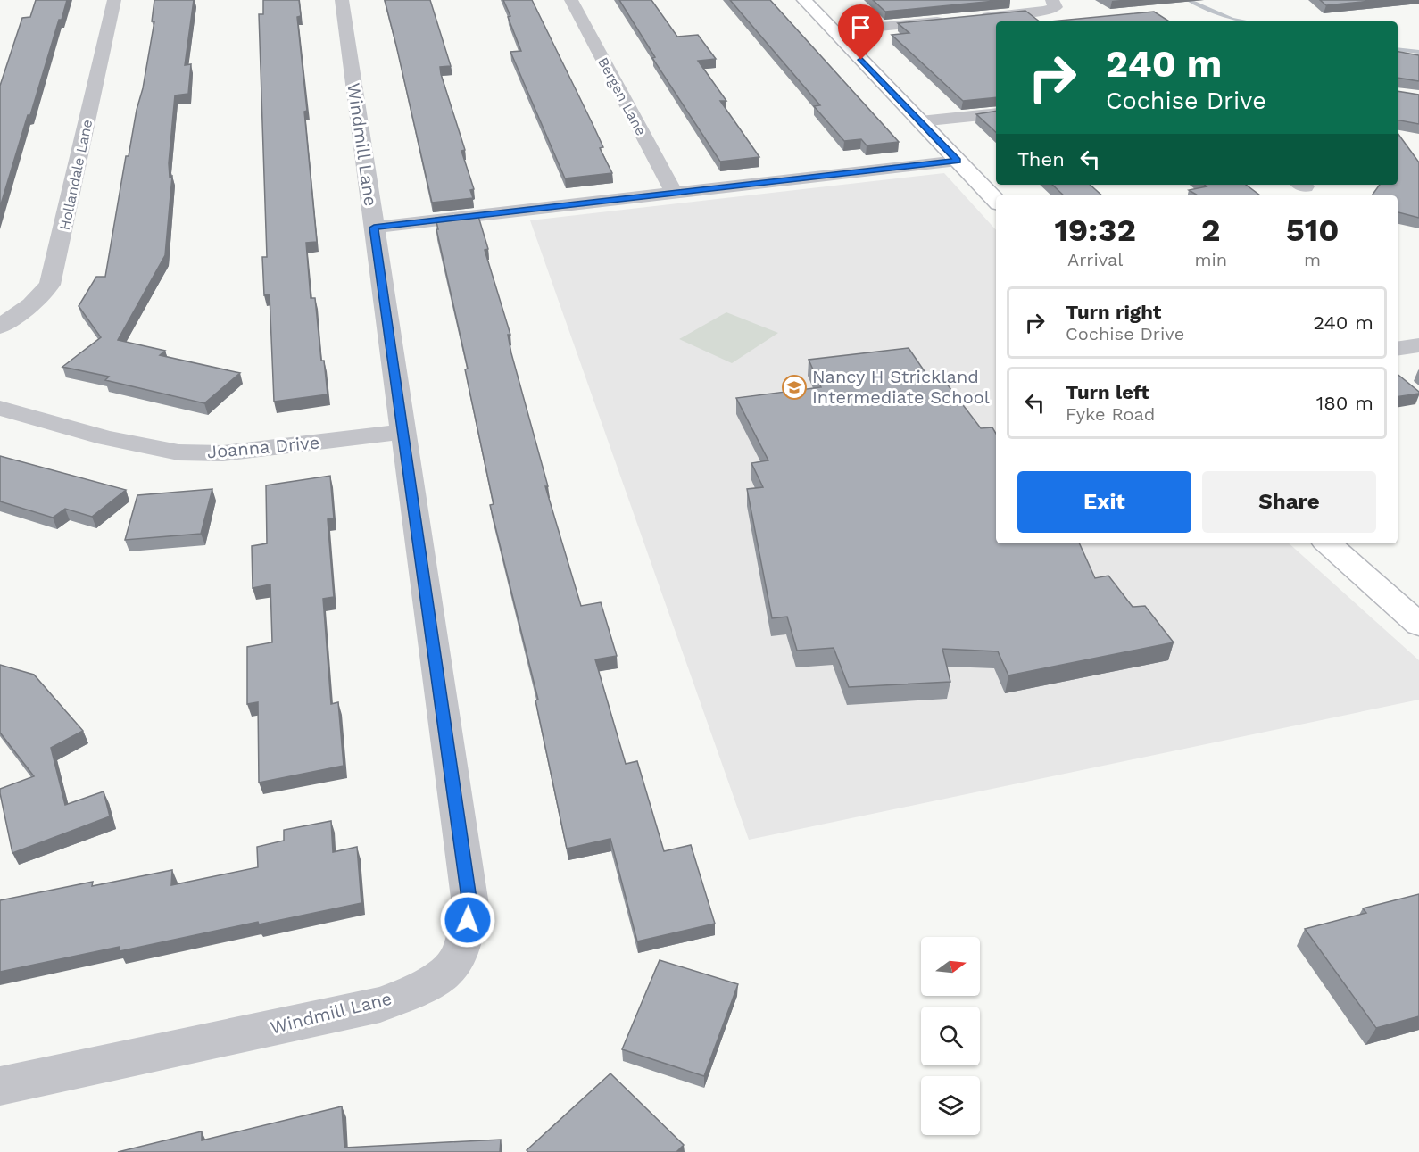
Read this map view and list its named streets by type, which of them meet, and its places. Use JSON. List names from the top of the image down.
{
  "streets": {
    "street": [
      "Bergen Lane",
      "Windmill Lane",
      "Hollandale Lane",
      "Joanna Drive"
    ]
  },
  "crossings": [
    ["Windmill Lane", "Joanna Drive"]
  ],
  "places": {
    "school or university": ["Nancy H Strickland Intermediate School"]
  },
  "north": "right",
  "page": {
    "turn": ["240 m", "Cochise Drive"],
    "then": "Then",
    "eta": [
      "19:32",
      "Arrival",
      "2",
      "min",
      "510",
      "m"
    ],
    "list": [
      {
        "name": "Turn right",
        "note": "Cochise Drive",
        "value": "240 m"
      },
      {
        "name": "Turn left",
        "note": "Fyke Road",
        "value": "180 m"
      }
    ],
    "buttons": ["Exit", "Share"]
  }
}
